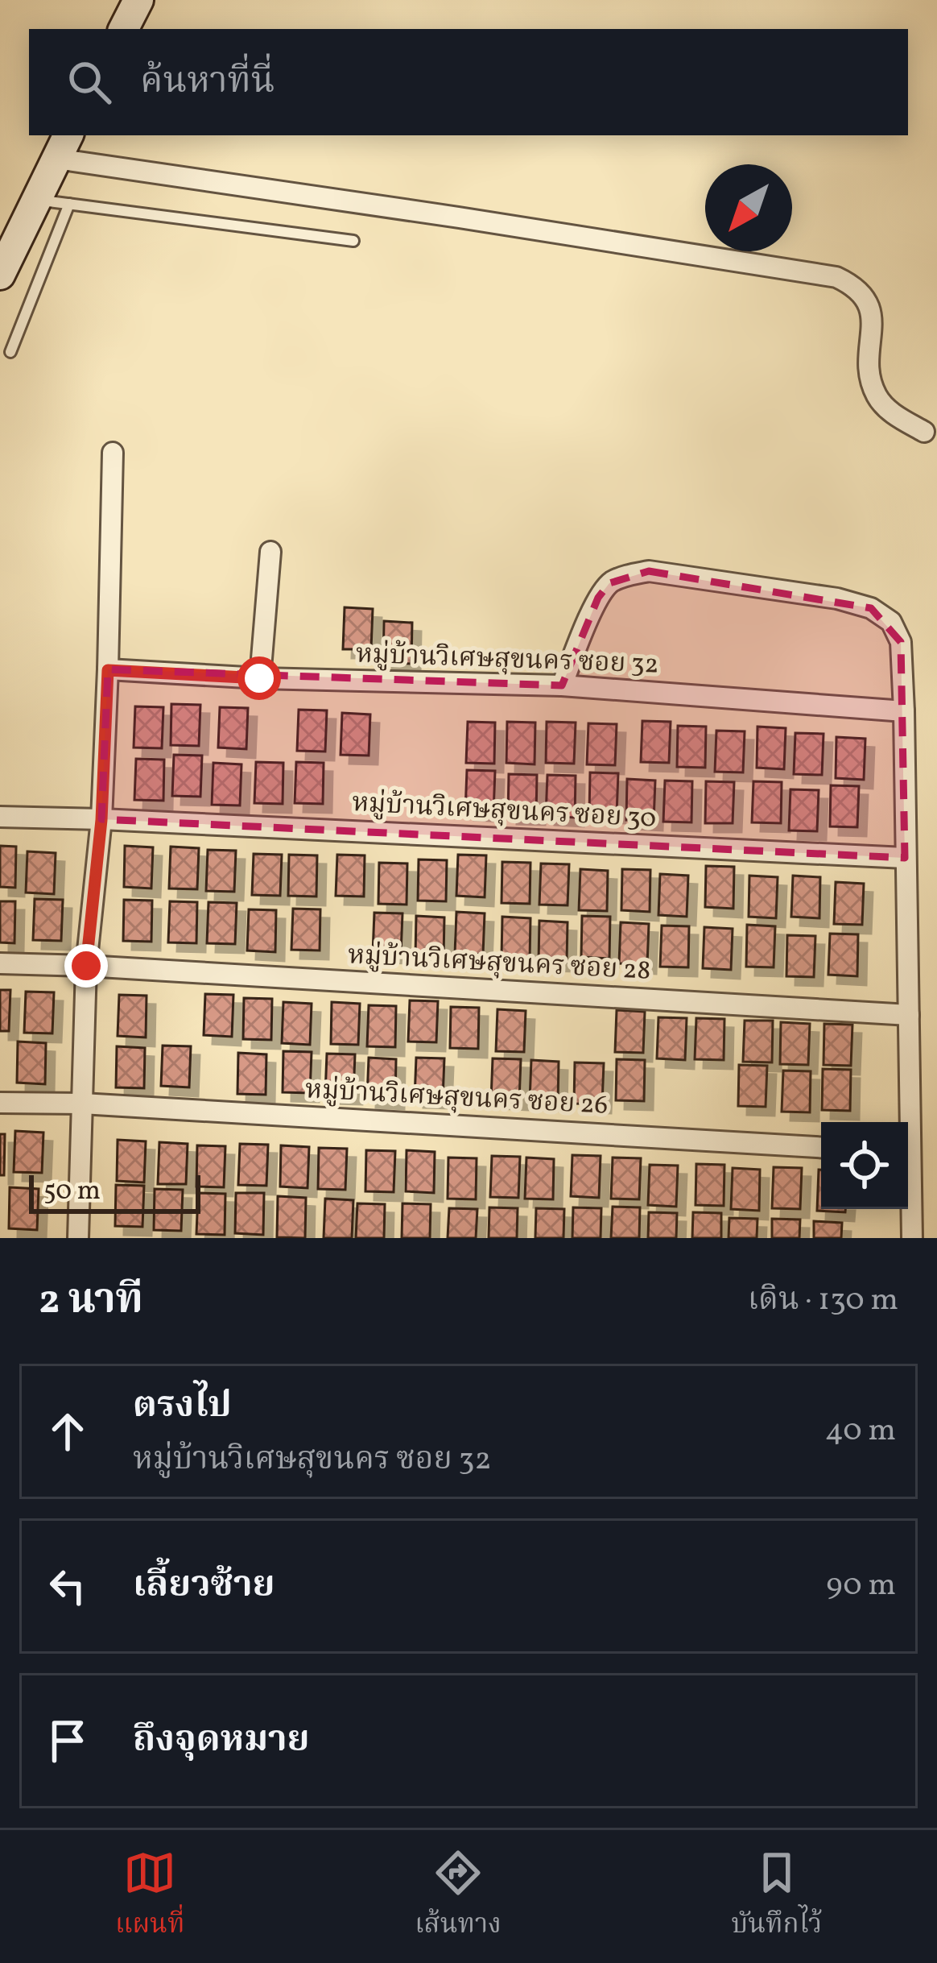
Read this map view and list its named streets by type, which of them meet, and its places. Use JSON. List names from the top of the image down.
{
  "streets": {
    "street": [
      "หมู่บ้านวิเศษสุขนคร ซอย 32",
      "หมู่บ้านวิเศษสุขนคร ซอย 30",
      "หมู่บ้านวิเศษสุขนคร ซอย 28",
      "หมู่บ้านวิเศษสุขนคร ซอย 26"
    ]
  },
  "scale_bar": "50 m",
  "north": "bottom left",
  "page": {
    "search": "ค้นหาที่นี่",
    "scale": "50 m",
    "heading": ["2 นาที", "เดิน · 130 m"],
    "list": [
      ["ตรงไป", "หมู่บ้านวิเศษสุขนคร ซอย 32", "40 m"],
      ["เลี้ยวซ้าย", "90 m"],
      "ถึงจุดหมาย"
    ],
    "nav": ["แผนที่", "เส้นทาง", "บันทึกไว้"]
  }
}
